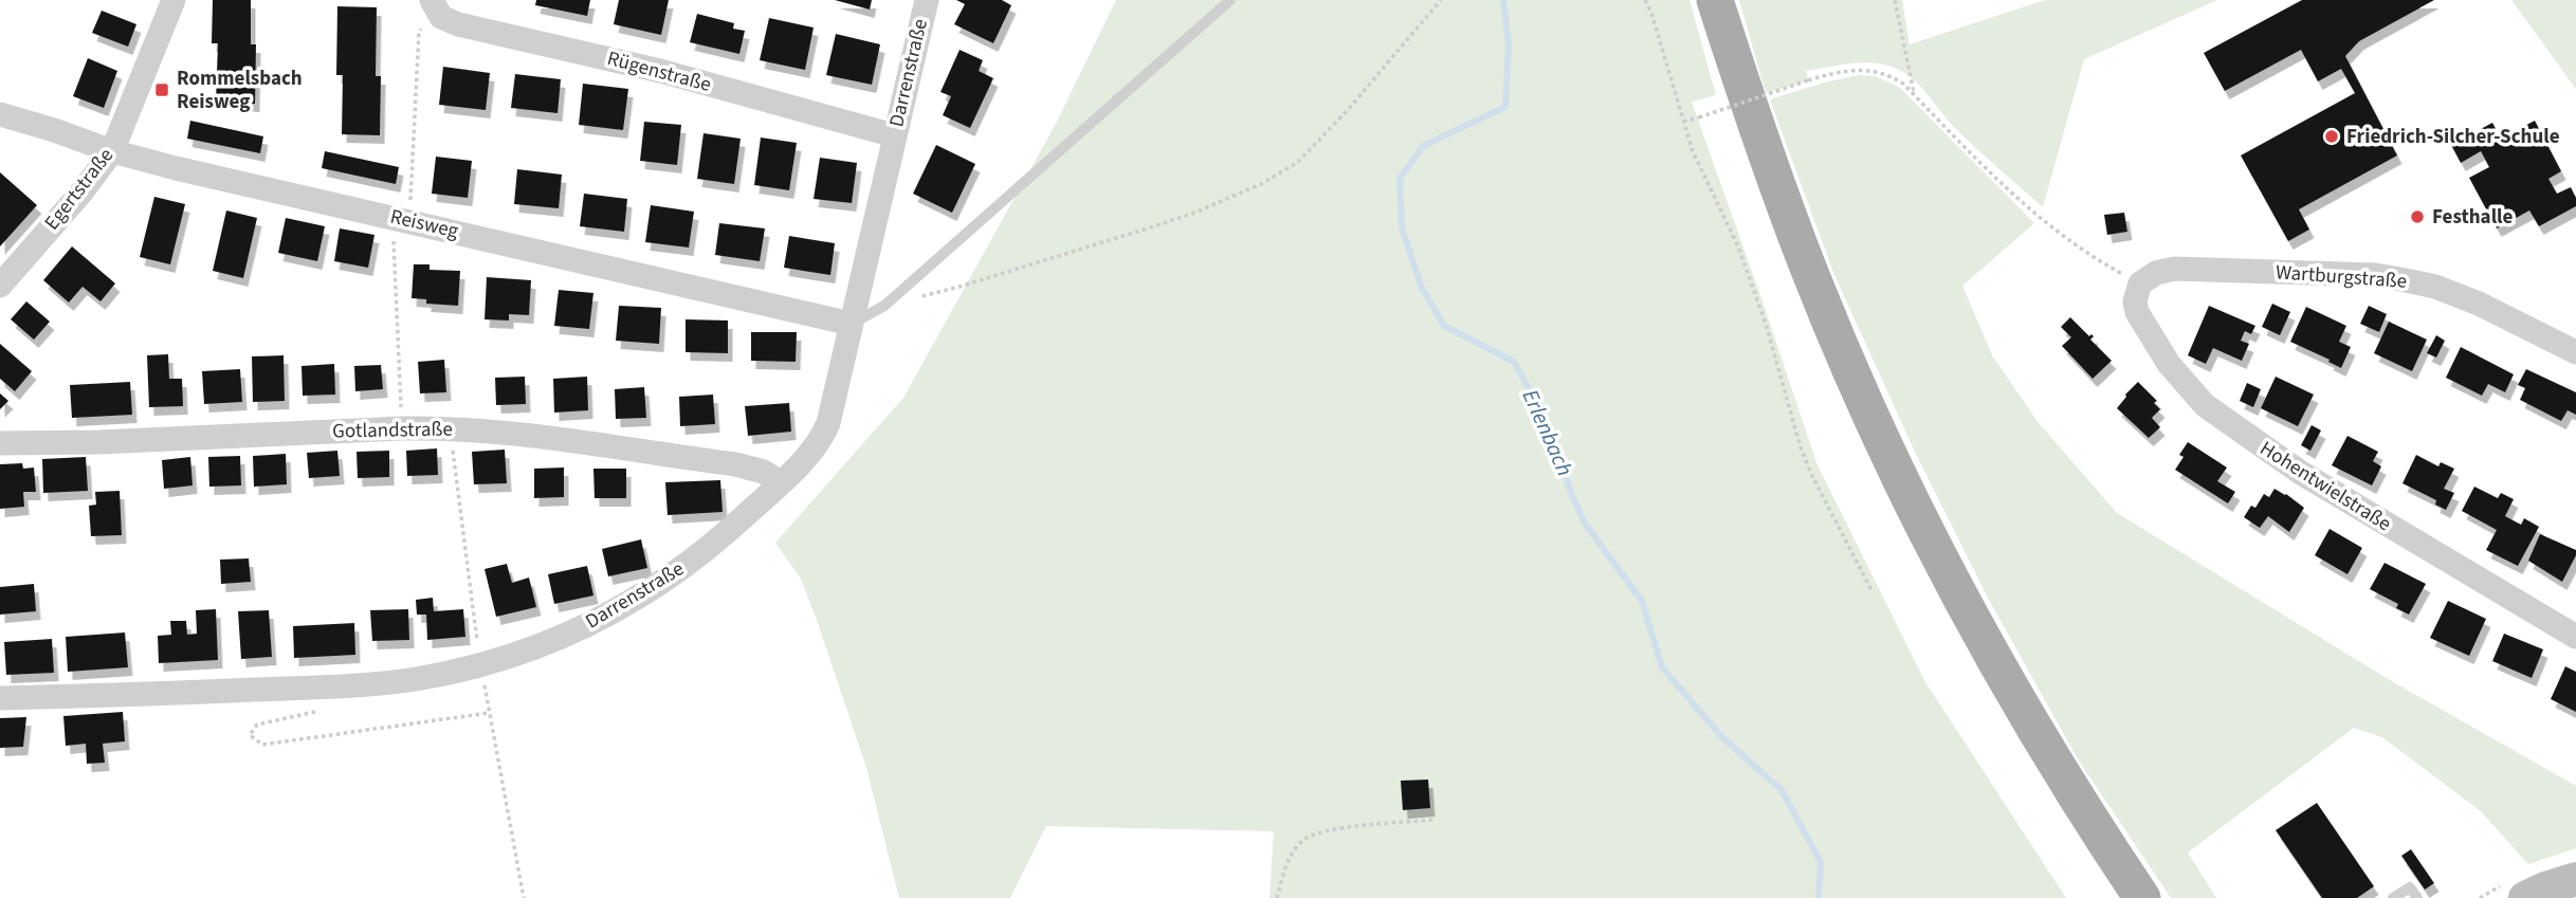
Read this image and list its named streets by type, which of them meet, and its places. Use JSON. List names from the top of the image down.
{
  "streets": {
    "street": [
      "Rügenstraße",
      "Darrenstraße",
      "Egertstraße",
      "Reisweg",
      "Wartburgstraße",
      "Gotlandstraße",
      "Hohentwielstraße"
    ]
  },
  "crossings": [
    ["Rügenstraße", "Darrenstraße"],
    ["Darrenstraße", "Reisweg"],
    ["Darrenstraße", "Gotlandstraße"],
    ["Egertstraße", "Reisweg"],
    ["Wartburgstraße", "Hohentwielstraße"]
  ],
  "water": ["Erlenbach"],
  "places": {
    "transit": ["Rommelsbach Reisweg"],
    "other": ["Friedrich-Silcher-Schule", "Festhalle"]
  }
}
